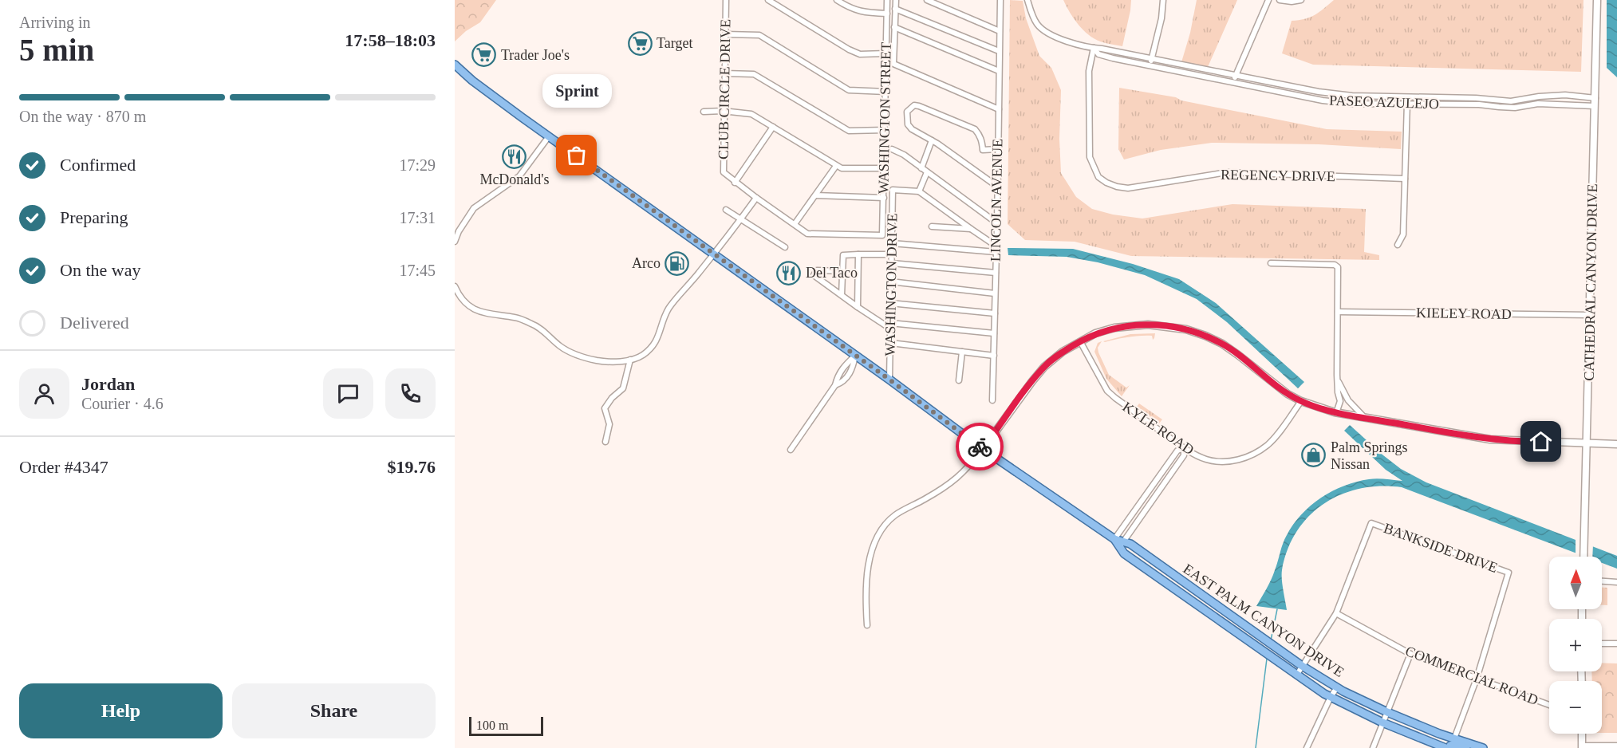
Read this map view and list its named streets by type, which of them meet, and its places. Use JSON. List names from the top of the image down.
{
  "streets": {
    "main road": ["CATHEDRAL CANYON DRIVE", "EAST PALM CANYON DRIVE"],
    "street": [
      "CLUB CIRCLE DRIVE",
      "PASEO AZULEJO",
      "WASHINGTON STREET",
      "REGENCY DRIVE",
      "LINCOLN AVENUE",
      "WASHINGTON DRIVE",
      "KIELEY ROAD",
      "KYLE ROAD",
      "BANKSIDE DRIVE",
      "COMMERCIAL ROAD"
    ]
  },
  "crossings": [
    ["CLUB CIRCLE DRIVE", "WASHINGTON STREET"],
    ["PASEO AZULEJO", "REGENCY DRIVE"],
    ["PASEO AZULEJO", "CATHEDRAL CANYON DRIVE"],
    ["CATHEDRAL CANYON DRIVE", "KIELEY ROAD"],
    ["WASHINGTON DRIVE", "EAST PALM CANYON DRIVE"],
    ["BANKSIDE DRIVE", "EAST PALM CANYON DRIVE"],
    ["BANKSIDE DRIVE", "COMMERCIAL ROAD"]
  ],
  "places": {
    "supermarket": ["Target", "Trader Joe's"],
    "other": ["Sprint"],
    "restaurant": ["McDonald's", "Del Taco"],
    "fuel station": ["Arco"],
    "shop": ["Palm Springs Nissan"]
  },
  "scale_bar": "100 m",
  "north": "top",
  "page": {
    "heading": ["5 min", "Arriving in", "17:58–18:03"],
    "panel": [
      "Jordan",
      "Courier · 4.6",
      "Order #4347",
      "$19.76"
    ],
    "bubble": "Sprint",
    "bar": "On the way · 870 m",
    "list": [
      ["Confirmed", "17:29"],
      ["Preparing", "17:31"],
      ["On the way", "17:45"],
      "Delivered"
    ],
    "map_buttons": ["+", "−"],
    "buttons": ["Help", "Share"],
    "scale": "100 m"
  }
}
